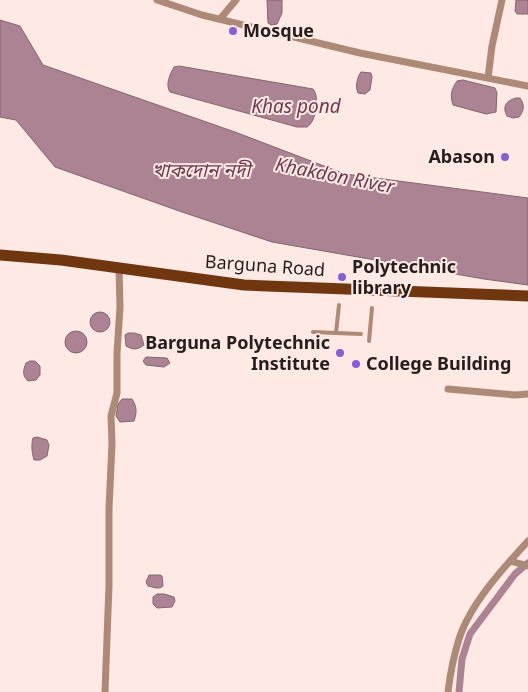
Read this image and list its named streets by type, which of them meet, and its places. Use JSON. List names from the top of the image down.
{
  "streets": {
    "main road": ["Barguna Road"]
  },
  "water": ["Khas pond", "খাকদোন নদী", "Khakdon River"],
  "places": [
    "Mosque",
    "Abason",
    "Polytechnic library",
    "Barguna Polytechnic Institute",
    "College Building"
  ]
}
